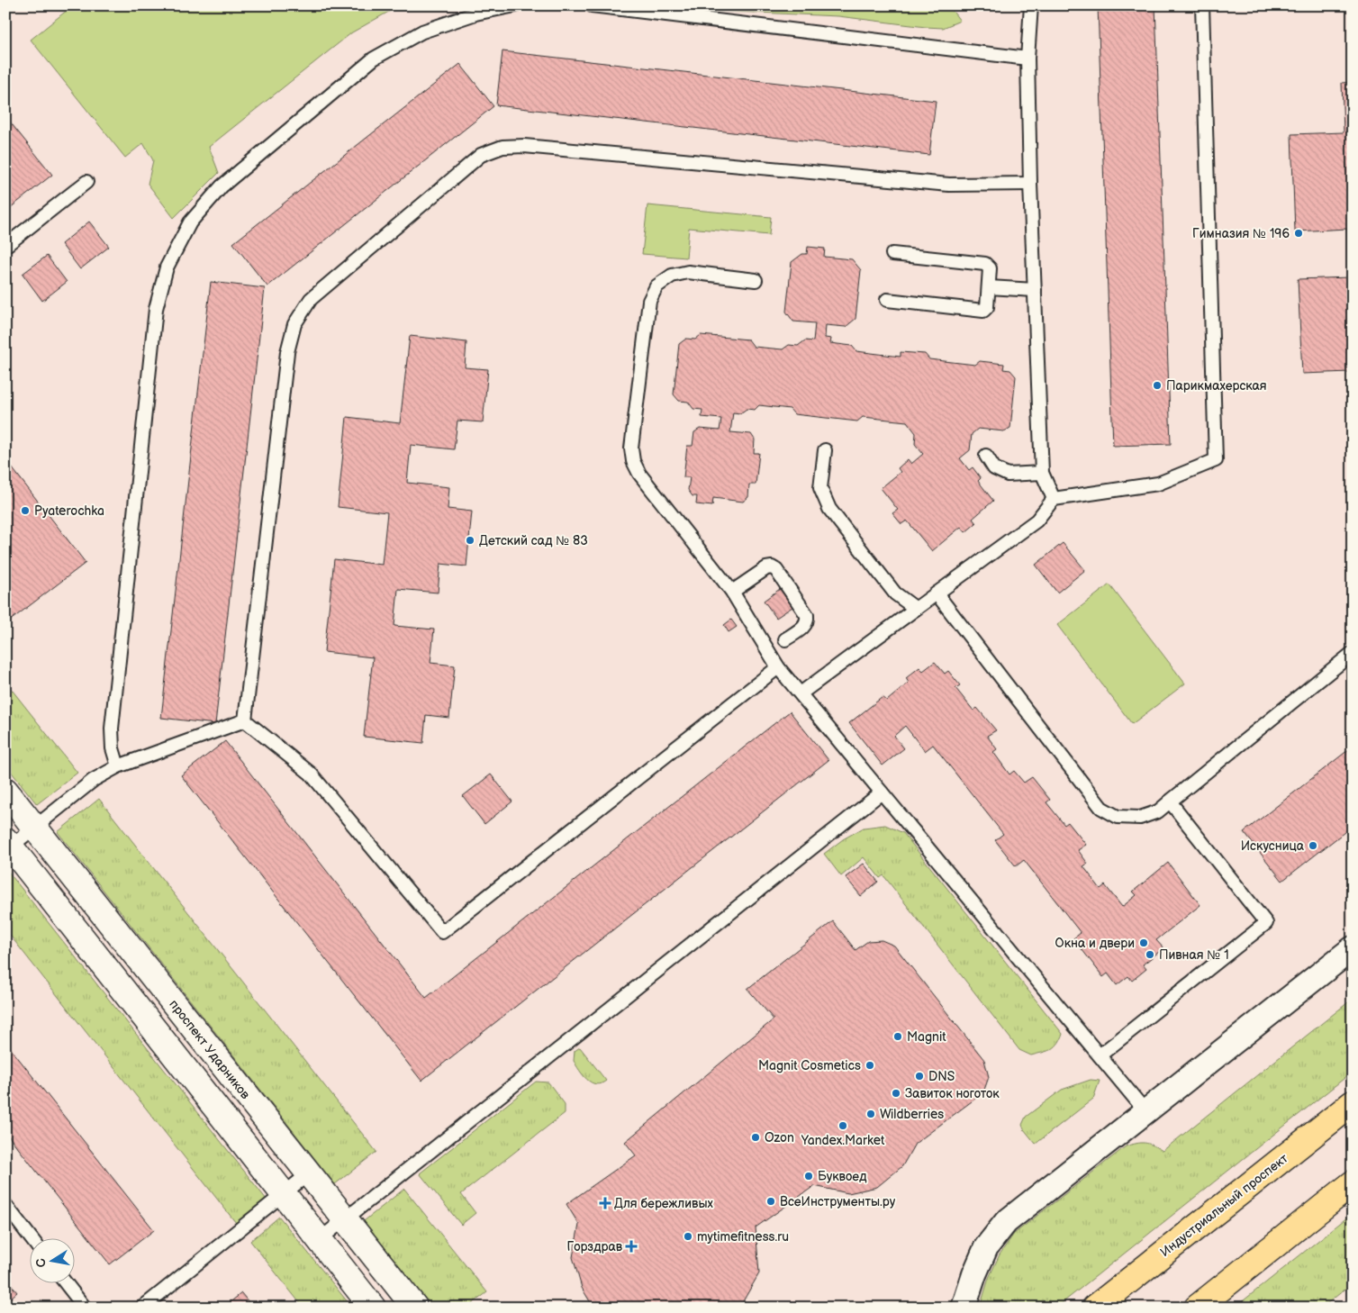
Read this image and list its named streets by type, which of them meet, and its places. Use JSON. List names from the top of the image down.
{
  "streets": {
    "main road": ["Индустриальный проспект"],
    "street": ["проспект Ударников"]
  },
  "places": {
    "other": [
      "Гимназия № 196",
      "Парикмахерская",
      "Pyaterochka",
      "Детский сад № 83",
      "Искусница",
      "Окна и двери",
      "Пивная № 1",
      "Magnit",
      "Magnit Cosmetics",
      "DNS",
      "Завиток ноготок",
      "Wildberries",
      "Yandex.Market",
      "Ozon",
      "Буквоед",
      "ВсеИнструменты.ру",
      "mytimefitness.ru"
    ],
    "health": ["Для бережливых", "Горздрав"]
  },
  "north": "left"
}
